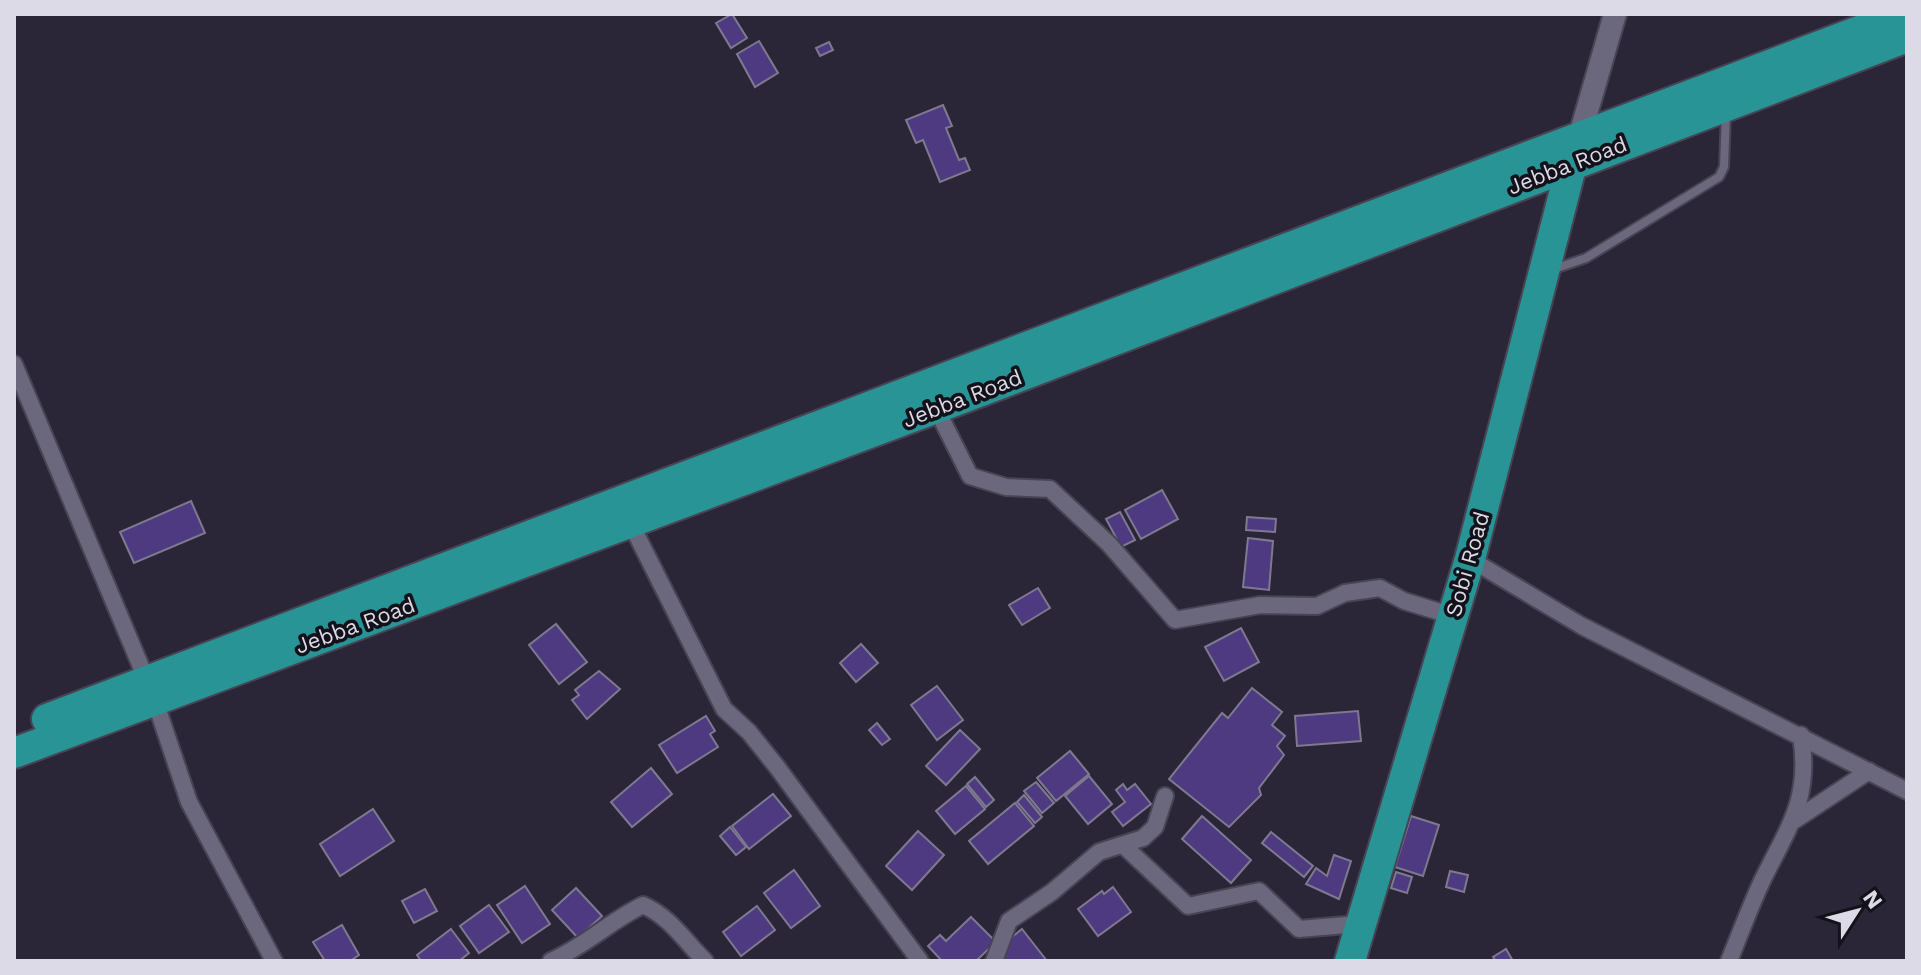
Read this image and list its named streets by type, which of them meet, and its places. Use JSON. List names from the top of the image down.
{
  "streets": {
    "highway": ["Jebba Road", "Sobi Road"]
  },
  "crossings": [
    ["Jebba Road", "Sobi Road"]
  ],
  "north": "top right"
}
